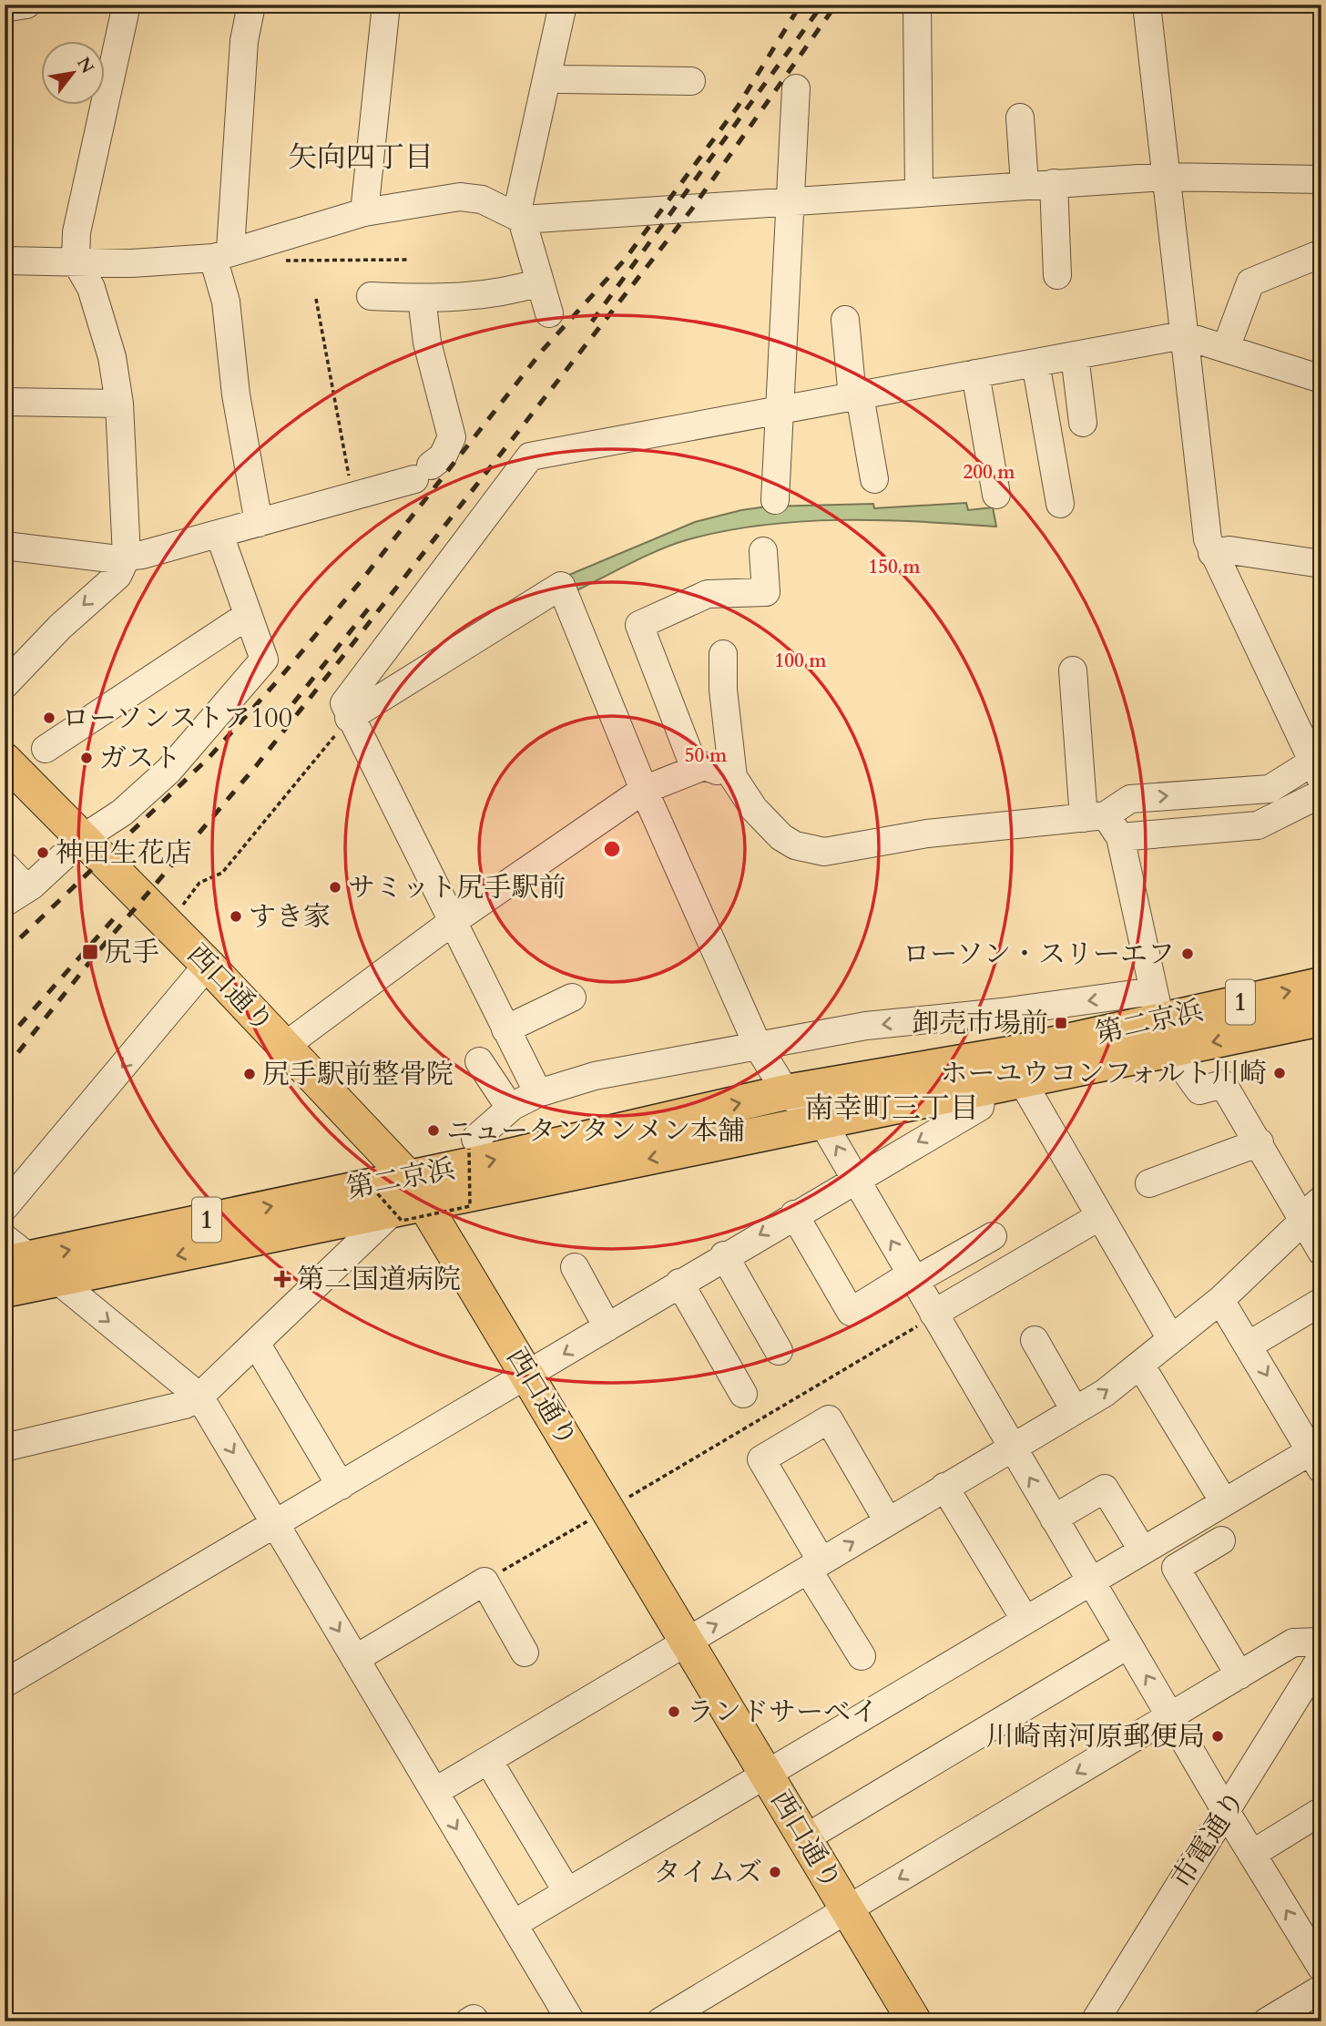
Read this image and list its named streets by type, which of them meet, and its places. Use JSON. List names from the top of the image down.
{
  "streets": {
    "highway": ["1", "第二京浜"],
    "main road": ["西口通り"],
    "street": ["市電通り"]
  },
  "crossings": [
    ["西口通り", "第二京浜"]
  ],
  "districts": ["矢向四丁目", "南幸町三丁目"],
  "places": {
    "other": [
      "ローソンストア100",
      "ガスト",
      "神田生花店",
      "サミット尻手駅前",
      "すき家",
      "ローソン・スリーエフ",
      "ホーユウコンフォルト川崎",
      "尻手駅前整骨院",
      "ニュータンタンメン本舗",
      "ランドサーベイ",
      "川崎南河原郵便局",
      "タイムズ"
    ],
    "transit": ["尻手", "卸売市場前"],
    "health": ["第二国道病院"]
  },
  "north": "top right",
  "rings": [
    "200 m",
    "150 m",
    "100 m",
    "50 m"
  ]
}
